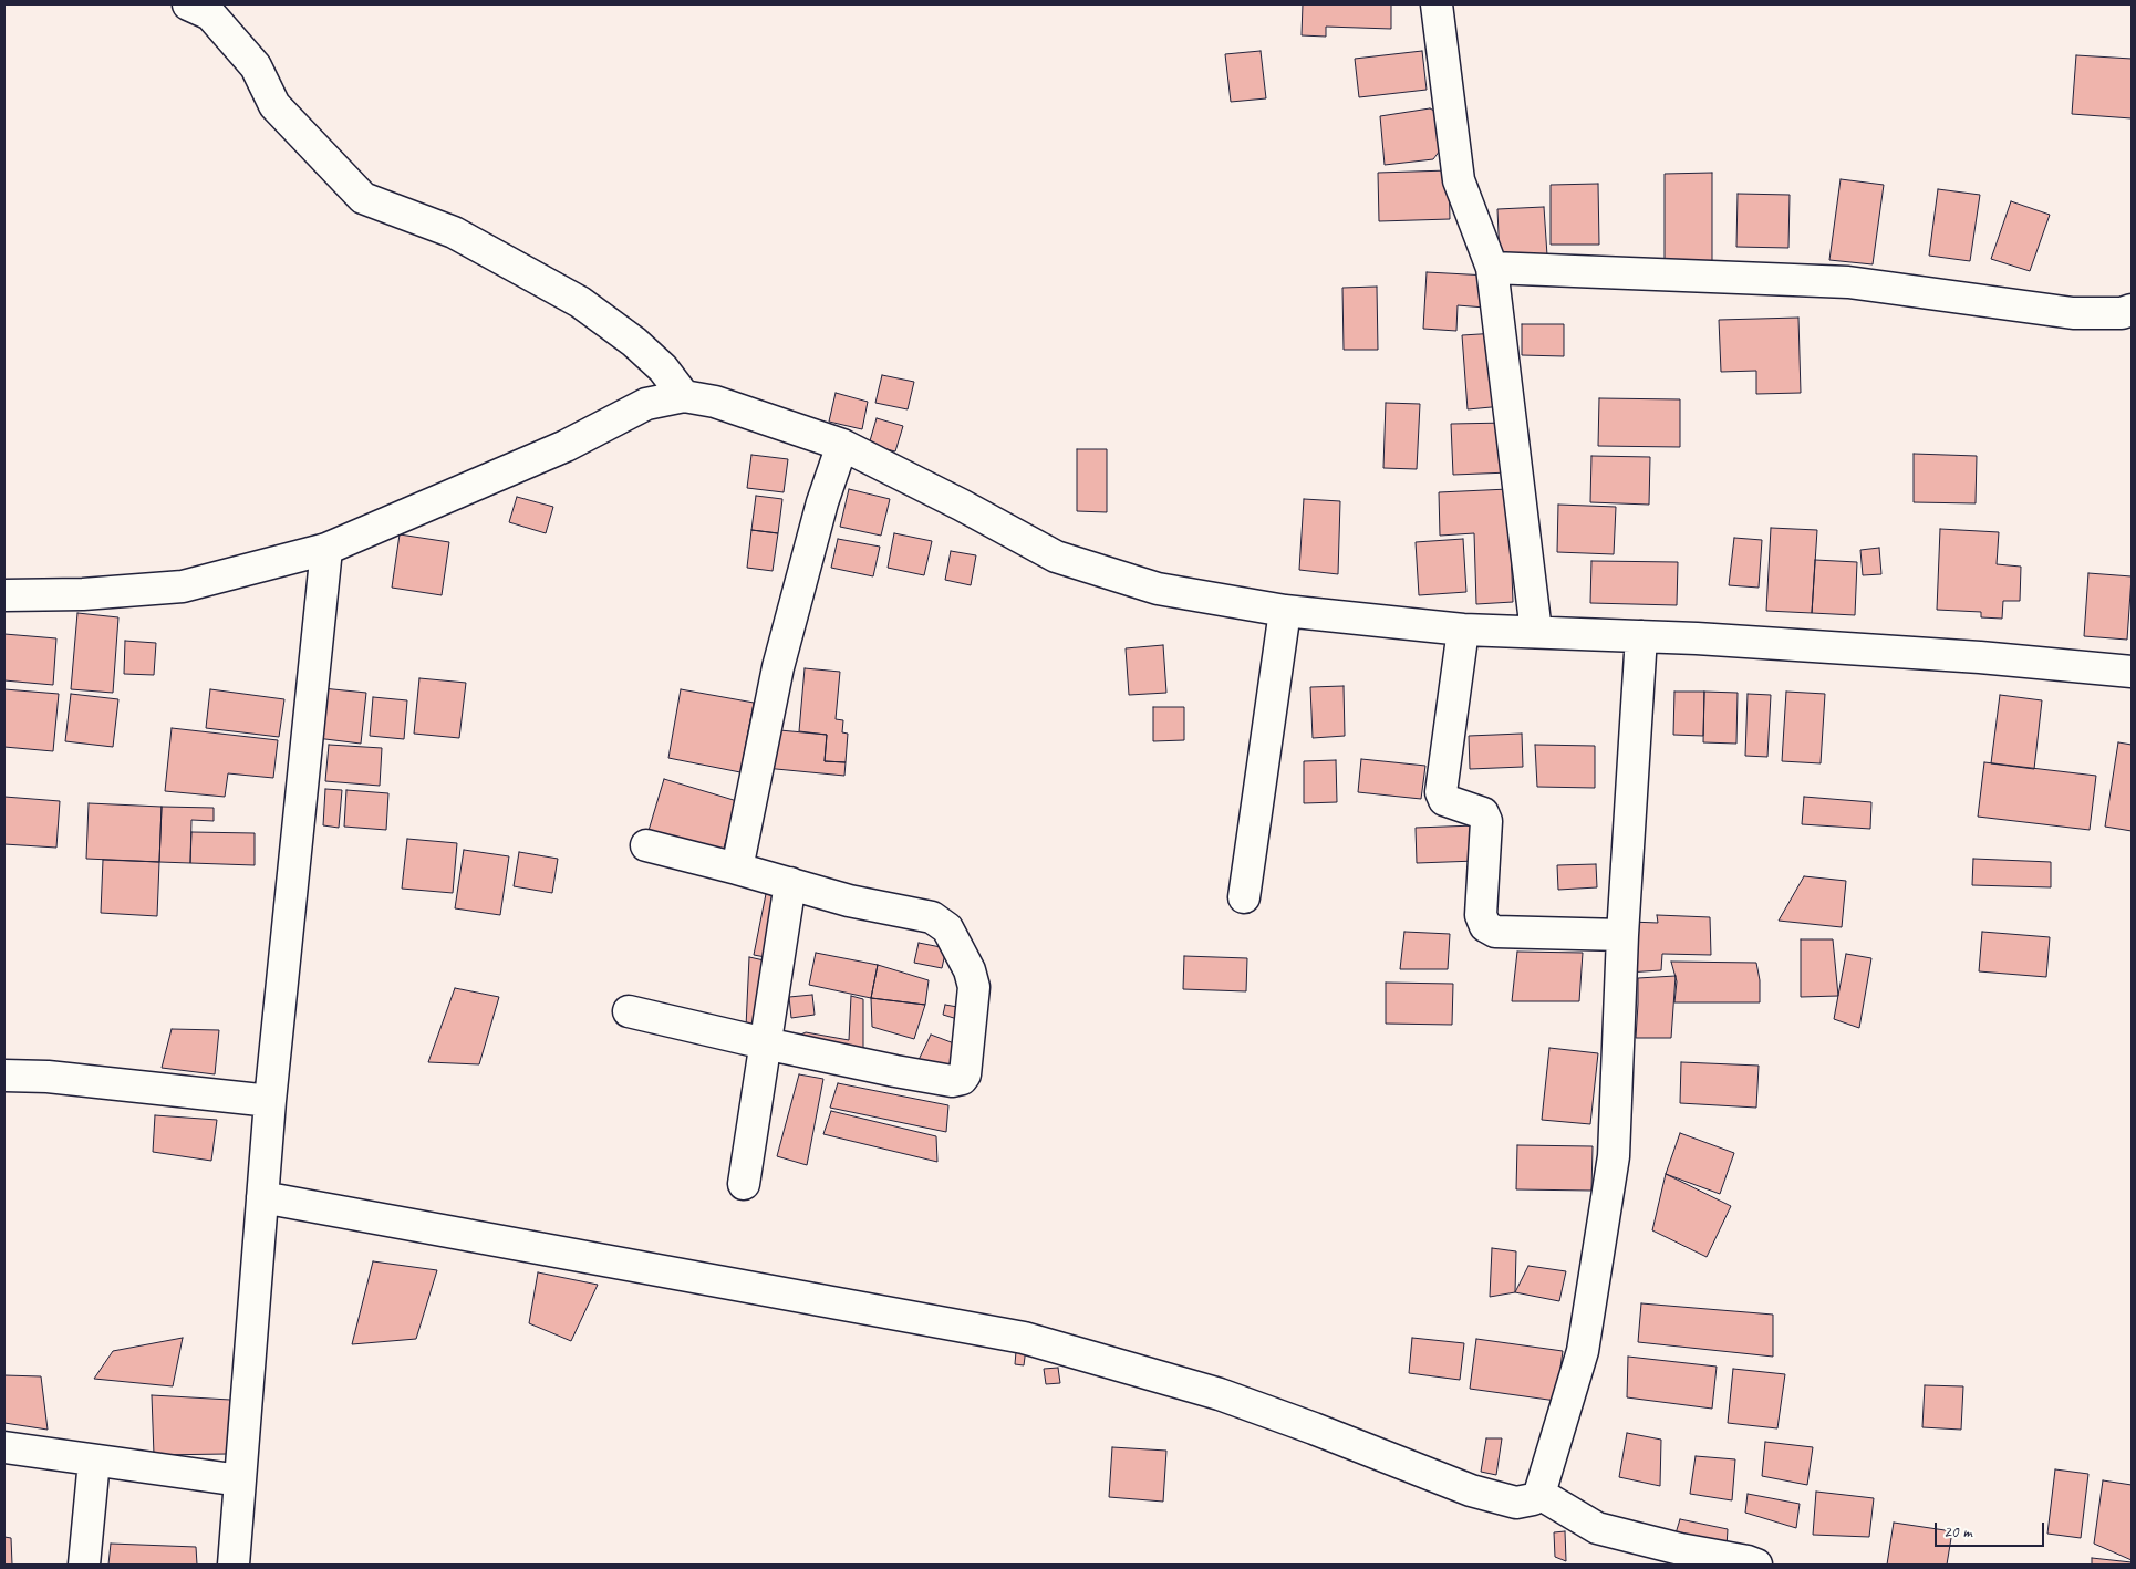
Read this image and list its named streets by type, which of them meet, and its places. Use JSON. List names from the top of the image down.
{
  "scale_bar": "20 m"
}
